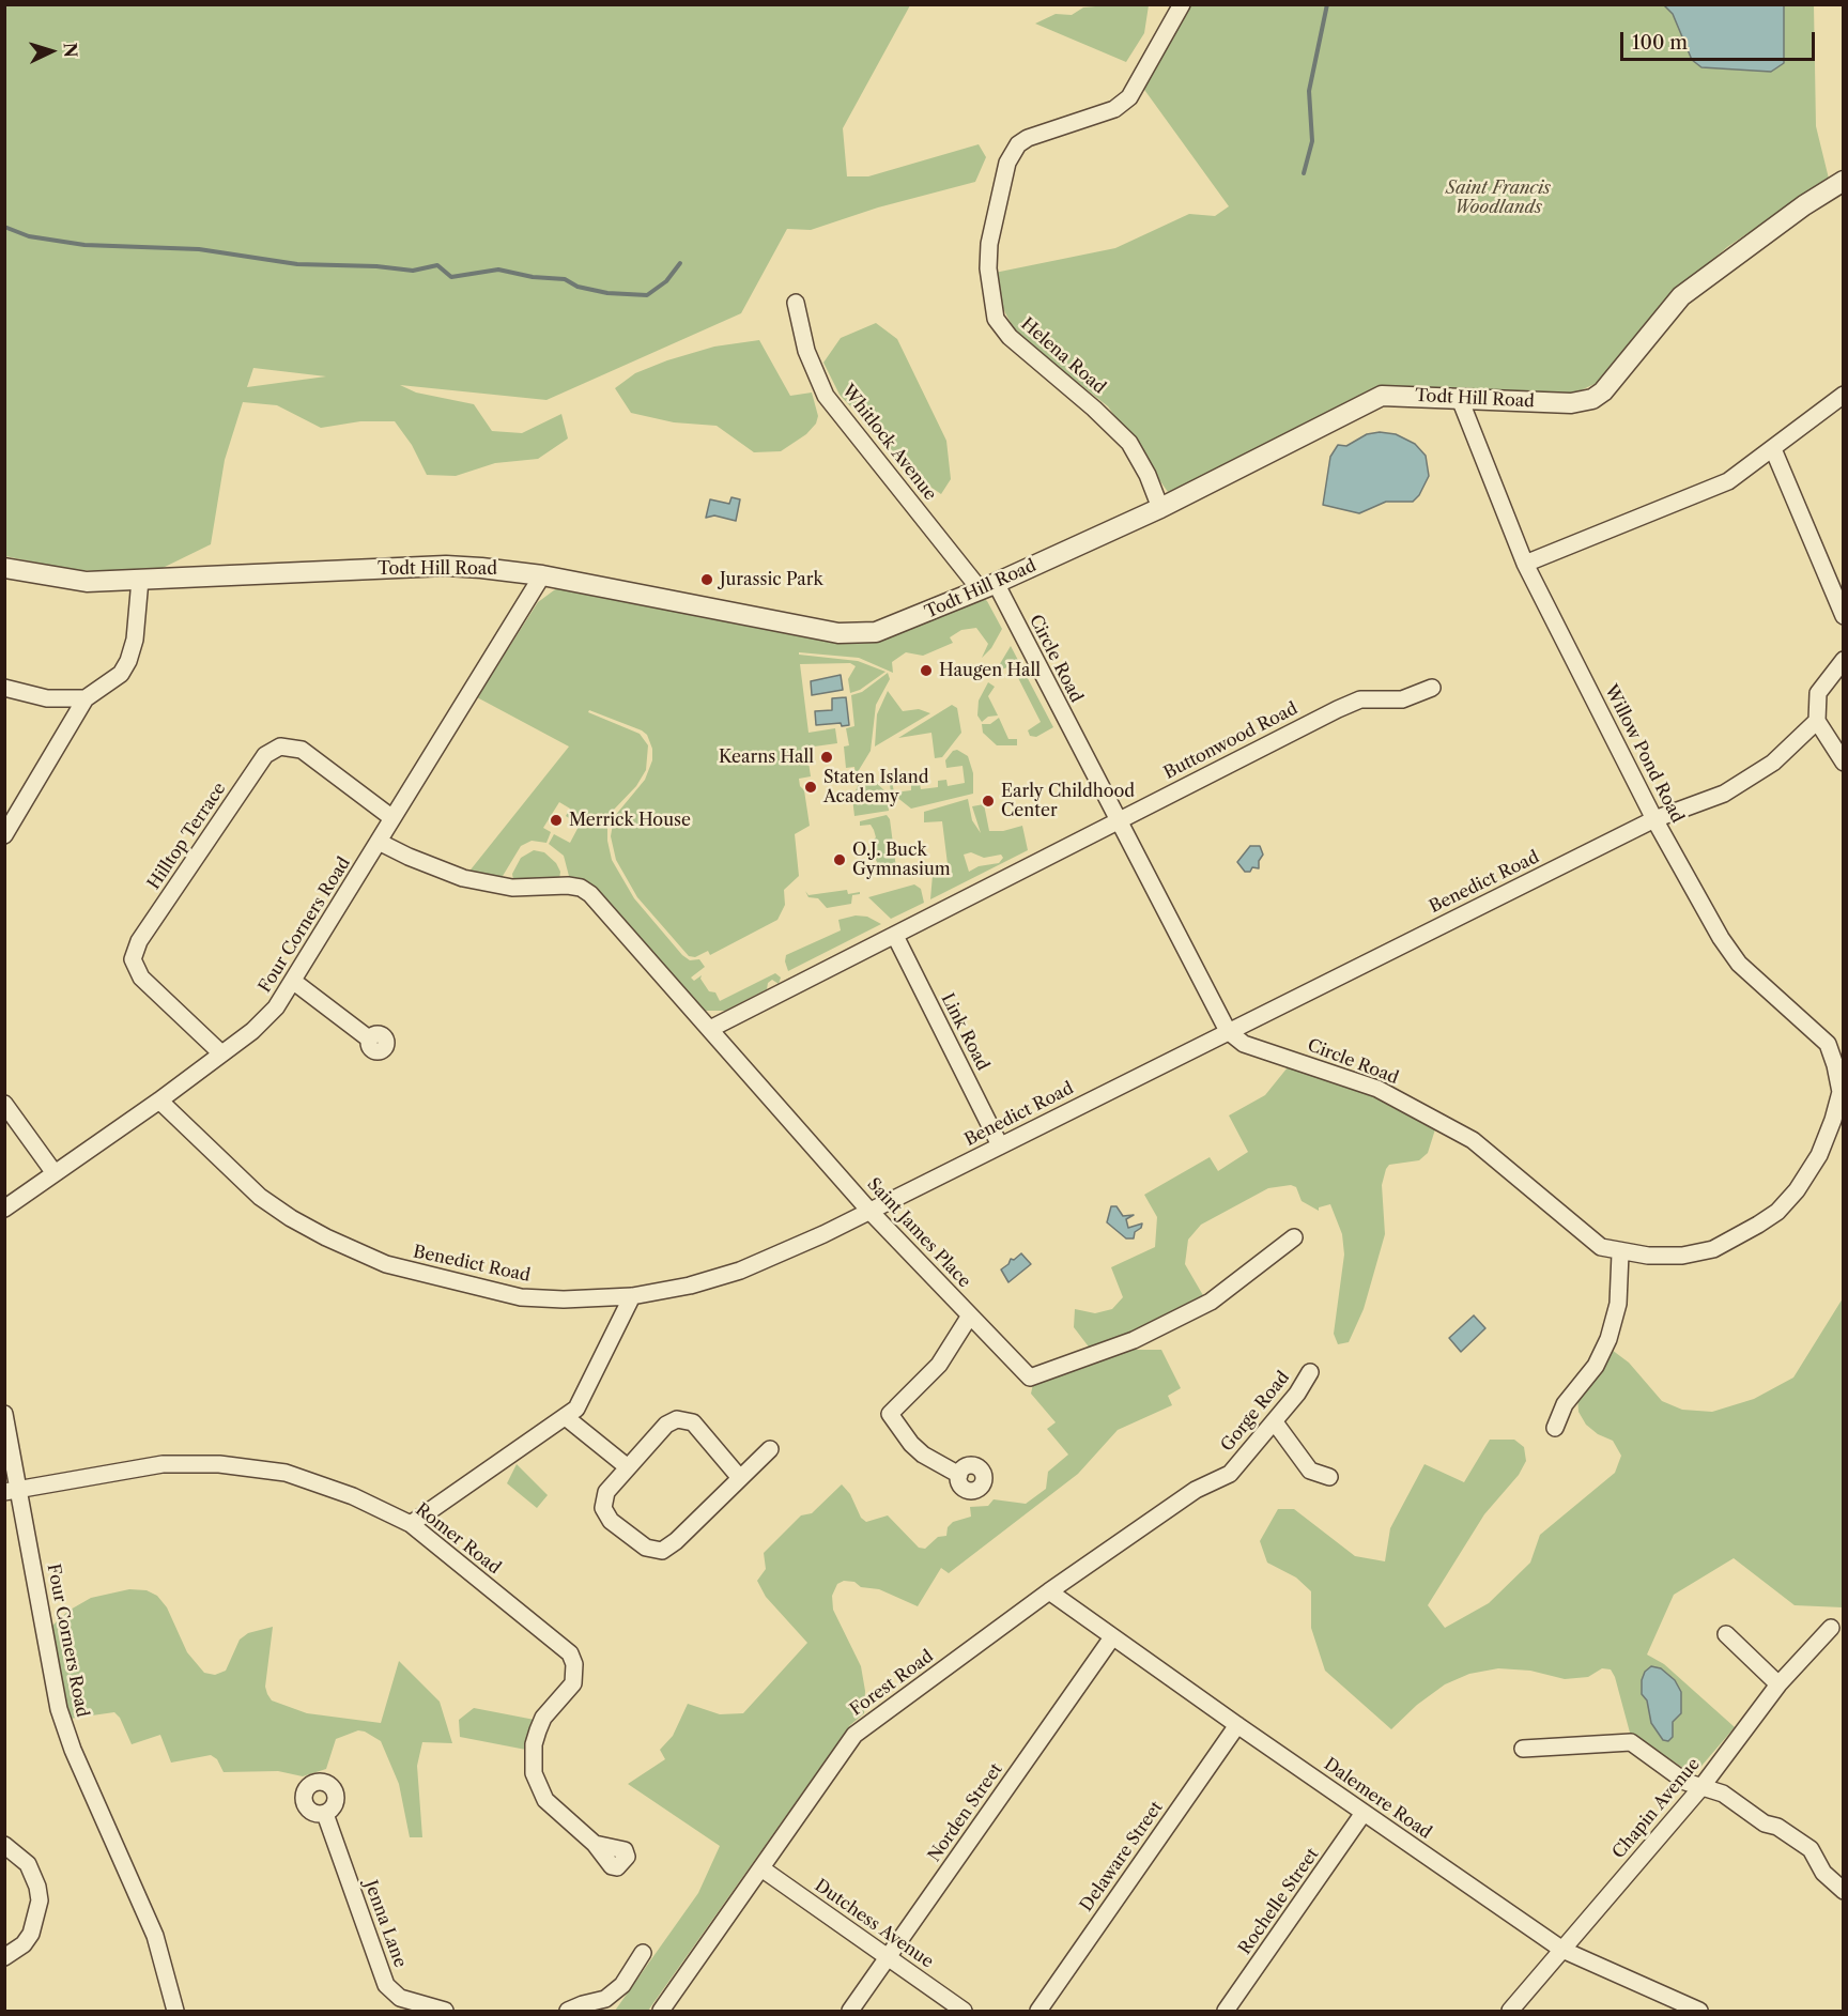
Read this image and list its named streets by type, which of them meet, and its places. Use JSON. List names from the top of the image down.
{
  "streets": {
    "street": [
      "Helena Road",
      "Todt Hill Road",
      "Whitlock Avenue",
      "Circle Road",
      "Buttonwood Road",
      "Willow Pond Road",
      "Hilltop Terrace",
      "Benedict Road",
      "Four Corners Road",
      "Link Road",
      "Saint James Place",
      "Gorge Road",
      "Romer Road",
      "Forest Road",
      "Dalemere Road",
      "Chapin Avenue",
      "Norden Street",
      "Delaware Street",
      "Rochelle Street",
      "Jenna Lane",
      "Dutchess Avenue"
    ]
  },
  "crossings": [
    ["Helena Road", "Todt Hill Road"],
    ["Todt Hill Road", "Whitlock Avenue"],
    ["Todt Hill Road", "Circle Road"],
    ["Todt Hill Road", "Willow Pond Road"],
    ["Todt Hill Road", "Four Corners Road"],
    ["Whitlock Avenue", "Circle Road"],
    ["Circle Road", "Buttonwood Road"],
    ["Circle Road", "Willow Pond Road"],
    ["Circle Road", "Benedict Road"],
    ["Buttonwood Road", "Link Road"],
    ["Buttonwood Road", "Saint James Place"],
    ["Willow Pond Road", "Benedict Road"],
    ["Hilltop Terrace", "Four Corners Road"],
    ["Benedict Road", "Four Corners Road"],
    ["Benedict Road", "Link Road"],
    ["Benedict Road", "Saint James Place"],
    ["Four Corners Road", "Saint James Place"],
    ["Four Corners Road", "Romer Road"],
    ["Gorge Road", "Forest Road"],
    ["Forest Road", "Dalemere Road"],
    ["Forest Road", "Dutchess Avenue"],
    ["Dalemere Road", "Chapin Avenue"],
    ["Dalemere Road", "Norden Street"],
    ["Dalemere Road", "Delaware Street"],
    ["Dalemere Road", "Rochelle Street"],
    ["Norden Street", "Dutchess Avenue"]
  ],
  "parks": ["Saint Francis Woodlands"],
  "places": [
    "Jurassic Park",
    "Haugen Hall",
    "Kearns Hall",
    "Staten Island Academy",
    "Early Childhood Center",
    "Merrick House",
    "O.J. Buck Gymnasium"
  ],
  "scale_bar": "100 m",
  "north": "right"
}
